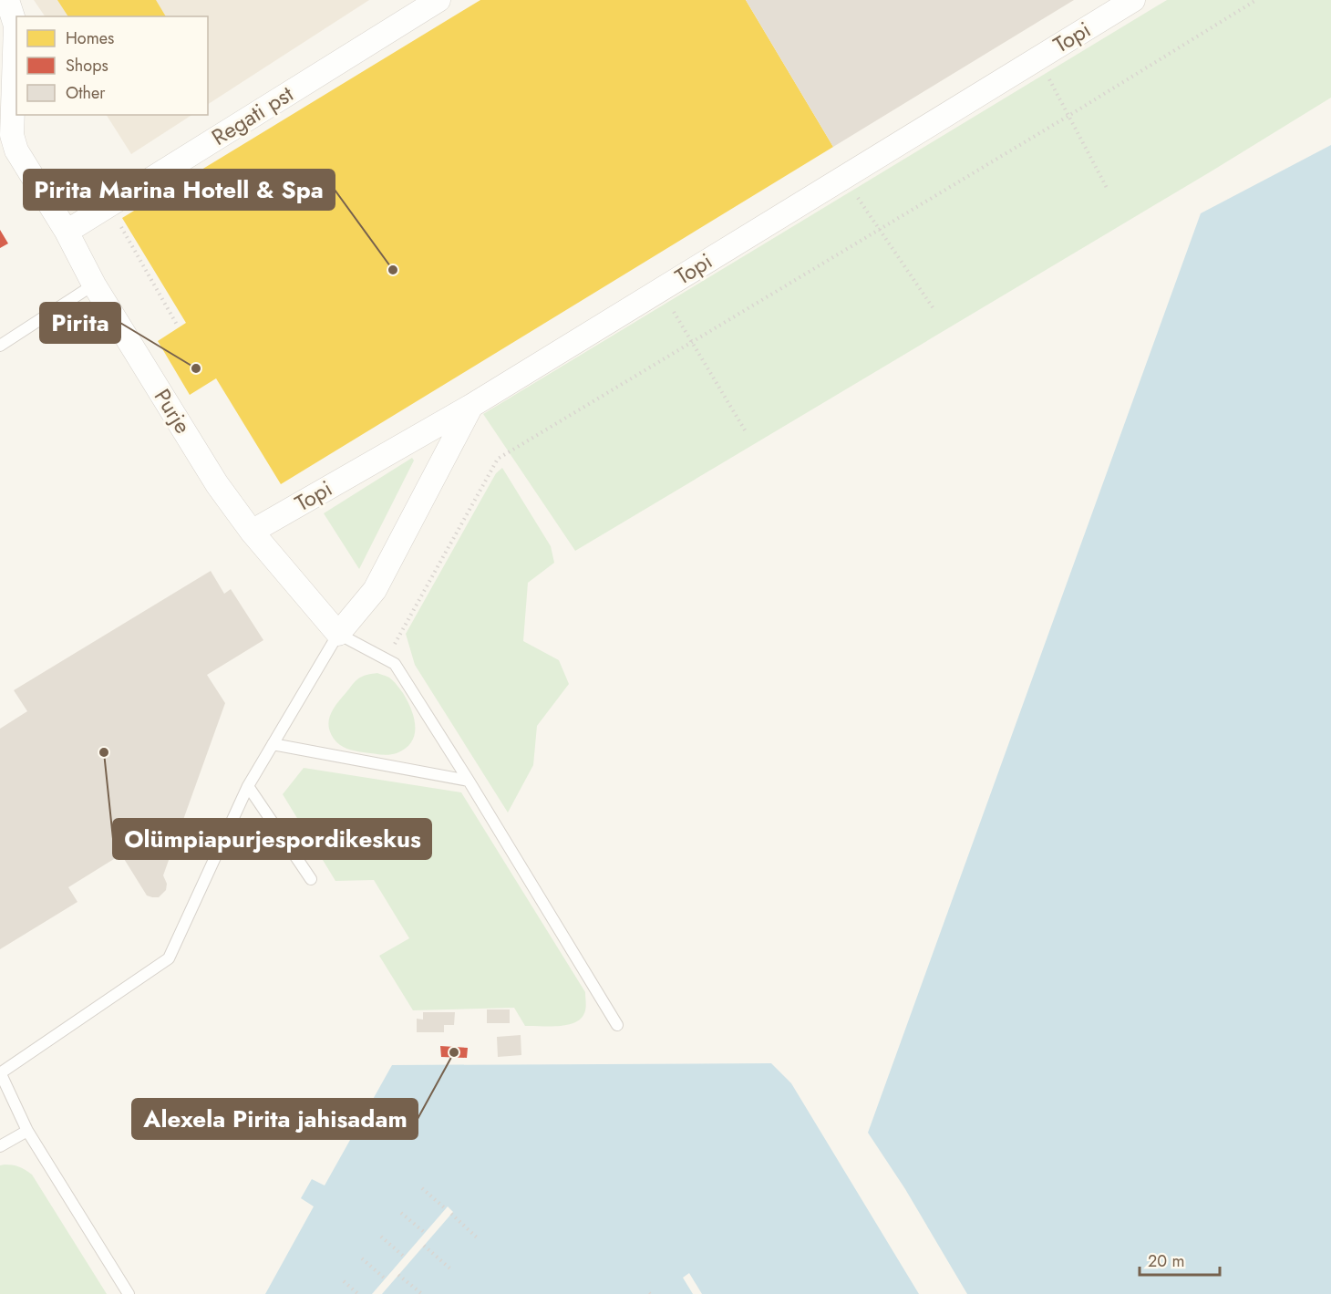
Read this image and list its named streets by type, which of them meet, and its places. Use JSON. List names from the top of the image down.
{
  "streets": {
    "street": ["Topi", "Regati pst", "Purje"]
  },
  "crossings": [
    ["Topi", "Purje"],
    ["Regati pst", "Purje"]
  ],
  "places": [
    "Pirita Marina Hotell & Spa",
    "Pirita",
    "Olümpiapurjespordikeskus",
    "Alexela Pirita jahisadam"
  ],
  "legend": ["Homes", "Shops", "Other"],
  "scale_bar": "20 m"
}
